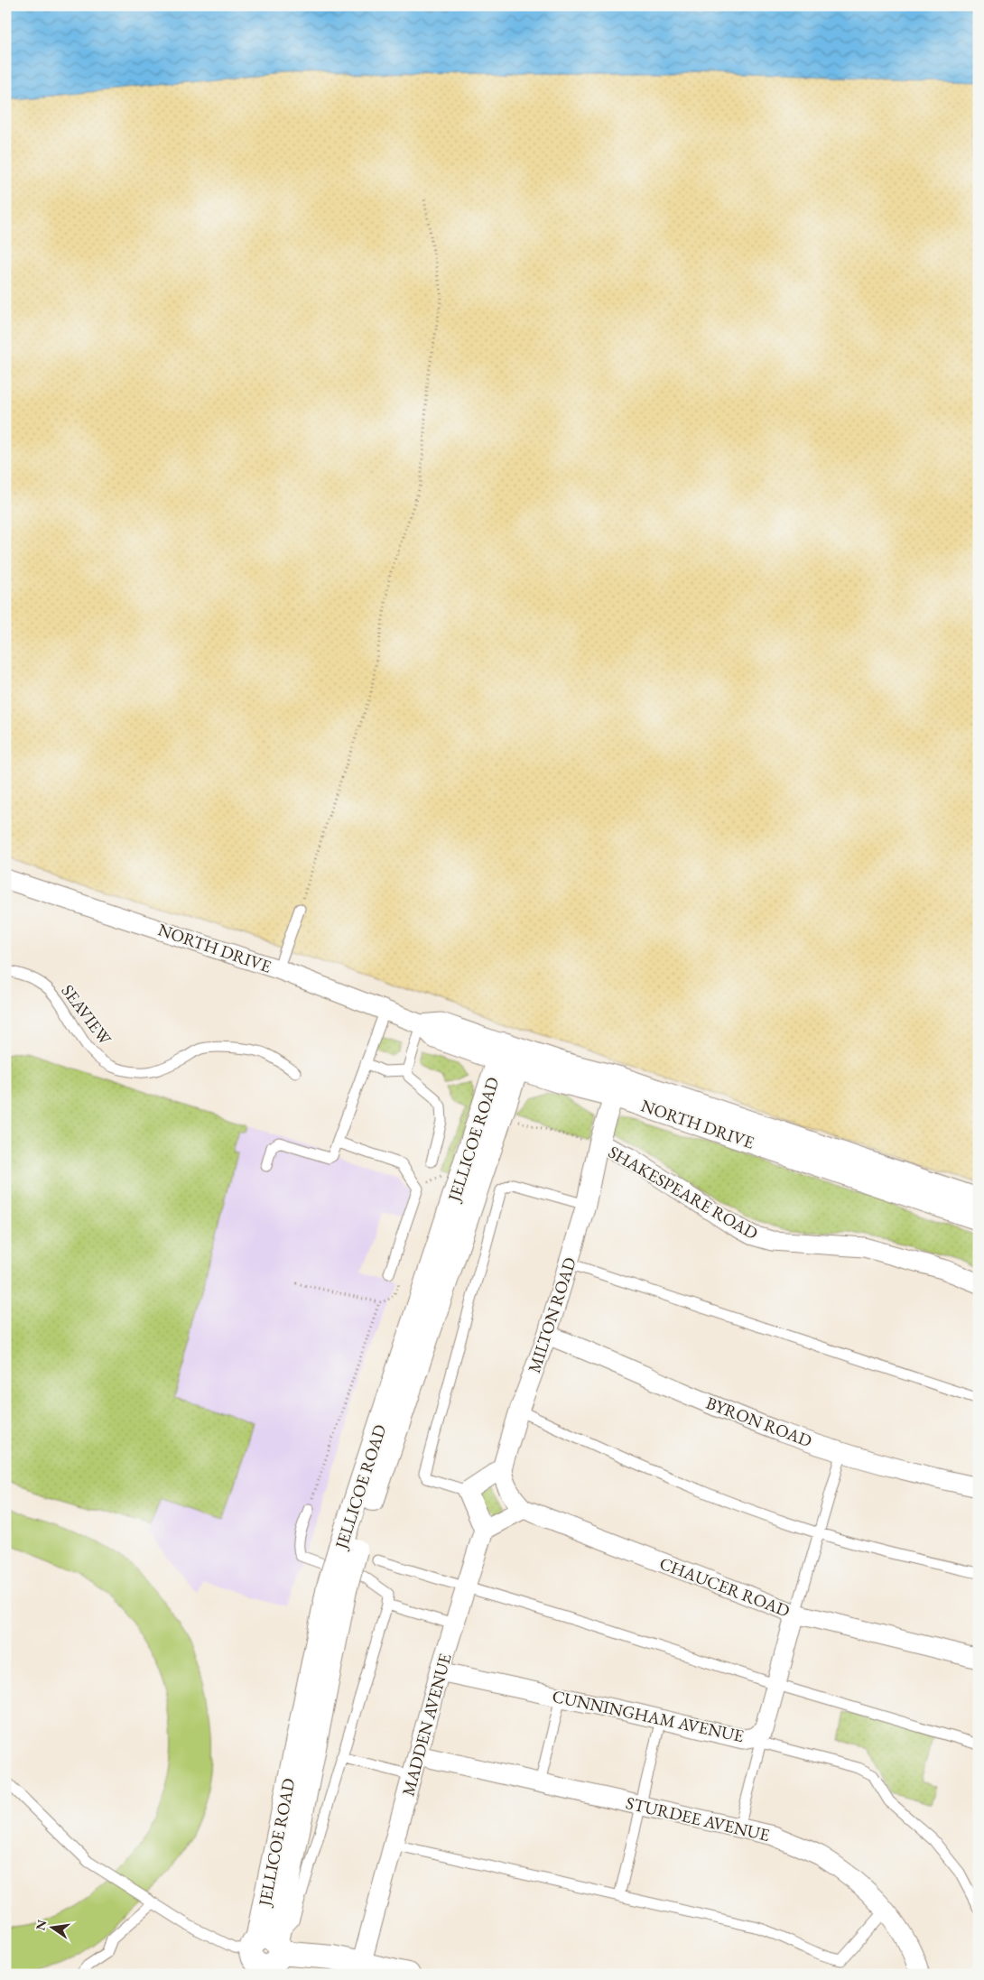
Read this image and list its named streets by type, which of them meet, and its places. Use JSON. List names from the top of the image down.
{
  "streets": {
    "street": [
      "NORTH DRIVE",
      "JELLICOE ROAD",
      "SHAKESPEARE ROAD",
      "MILTON ROAD",
      "BYRON ROAD",
      "CHAUCER ROAD",
      "CUNNINGHAM AVENUE",
      "MADDEN AVENUE",
      "STURDEE AVENUE"
    ],
    "lane": ["SEAVIEW"]
  },
  "crossings": [
    ["NORTH DRIVE", "JELLICOE ROAD"],
    ["NORTH DRIVE", "MILTON ROAD"],
    ["SHAKESPEARE ROAD", "MILTON ROAD"],
    ["MILTON ROAD", "BYRON ROAD"],
    ["MILTON ROAD", "CHAUCER ROAD"],
    ["CHAUCER ROAD", "CUNNINGHAM AVENUE"],
    ["CUNNINGHAM AVENUE", "MADDEN AVENUE"],
    ["MADDEN AVENUE", "STURDEE AVENUE"]
  ],
  "north": "left"
}
